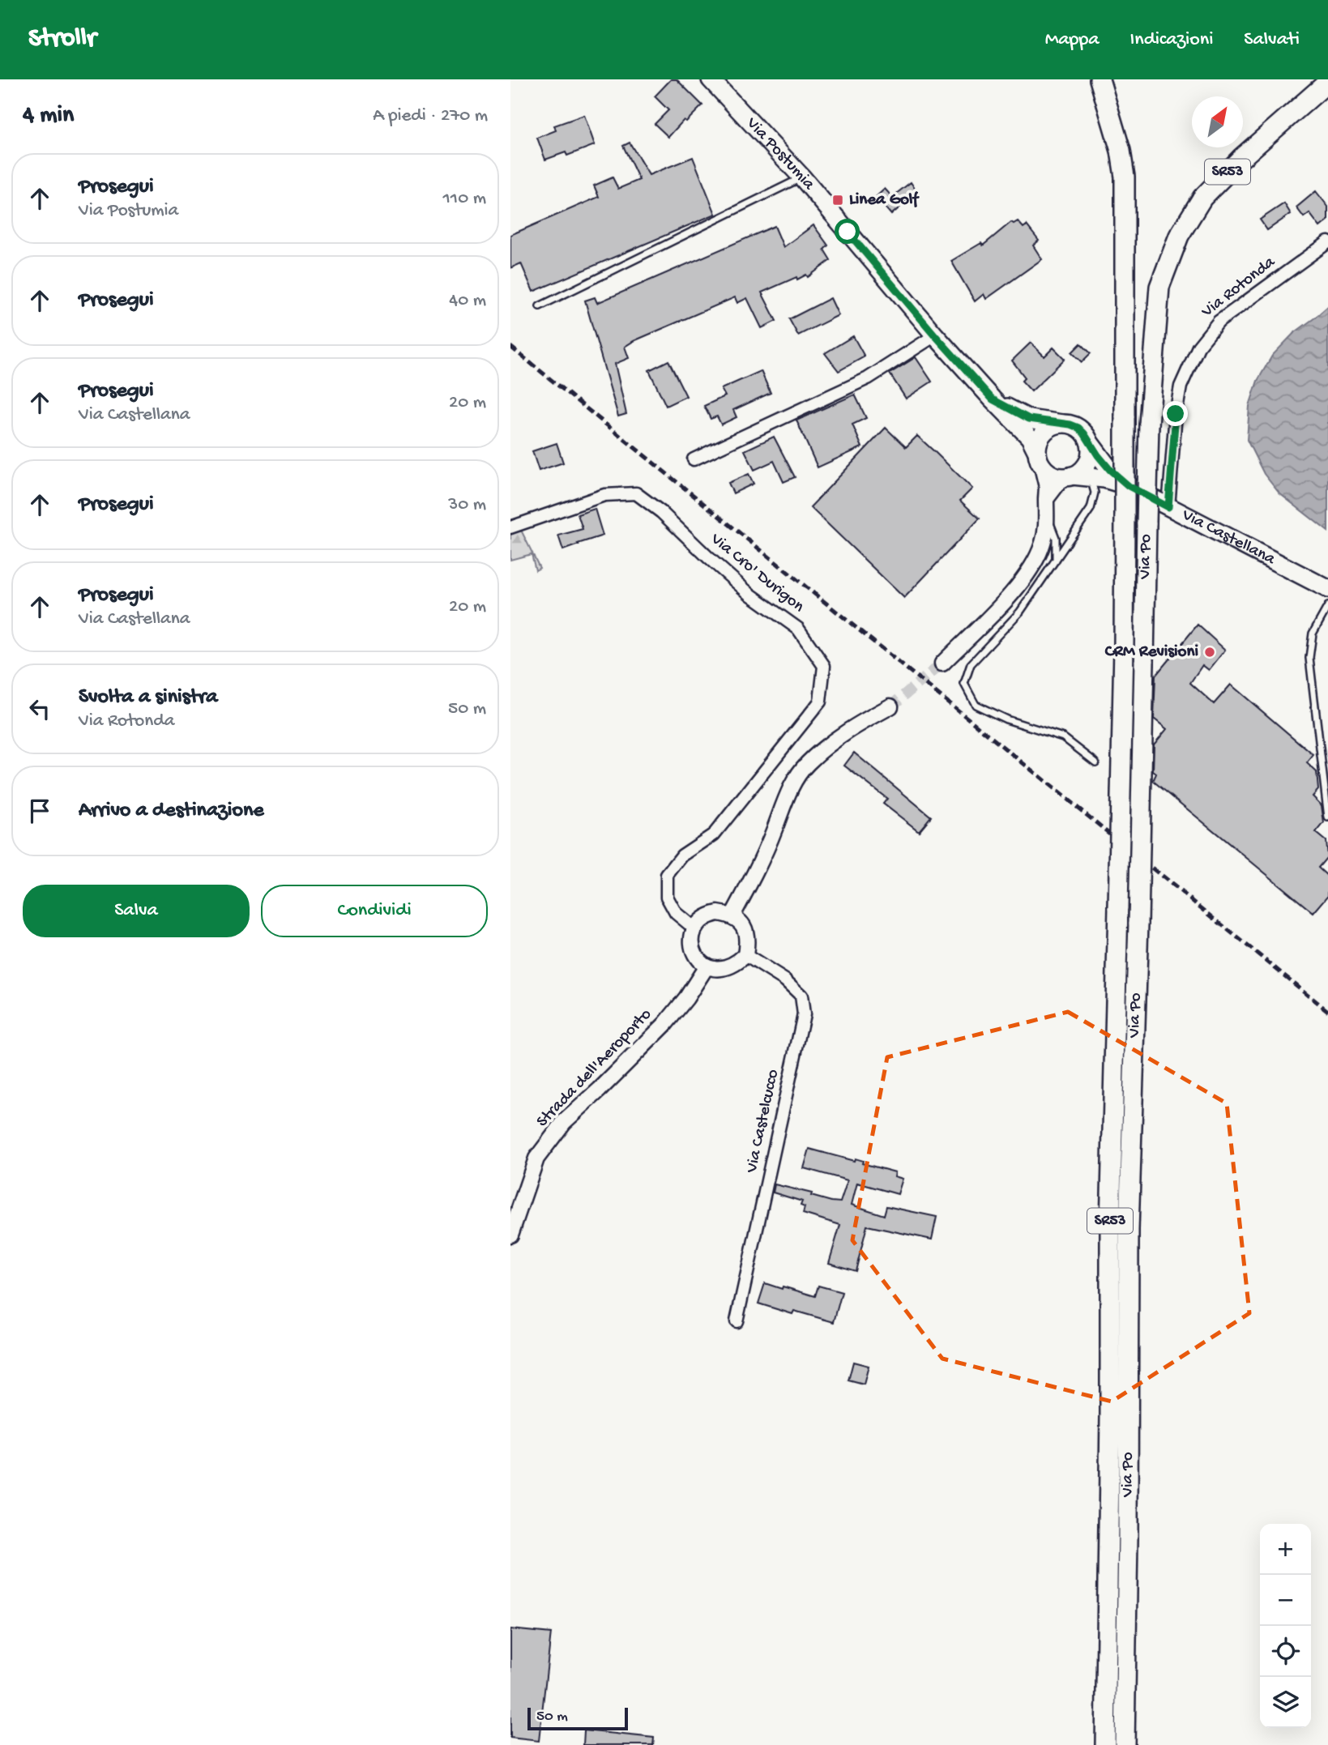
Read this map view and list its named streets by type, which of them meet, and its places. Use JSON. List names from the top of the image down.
{
  "streets": {
    "highway": ["SR53", "Via Po"],
    "main road": ["Via Postumia", "Via Castellana"],
    "street": [
      "Via Rotonda",
      "Via Cro' Durigon",
      "Strada dell'Aeroporto",
      "Via Castelcucco"
    ]
  },
  "crossings": [
    ["Via Rotonda", "Via Castellana"],
    ["Via Cro' Durigon", "Strada dell'Aeroporto"],
    ["Via Cro' Durigon", "Via Castelcucco"],
    ["Strada dell'Aeroporto", "Via Castelcucco"]
  ],
  "places": {
    "transit": ["Linea Golf"],
    "other": ["CRM Revisioni"]
  },
  "scale_bar": "50 m",
  "north": "top right",
  "page": {
    "header": "Strollr",
    "nav": ["Mappa", "Indicazioni", "Salvati"],
    "heading": ["4 min", "A piedi · 270 m"],
    "list": [
      ["Prosegui", "Via Postumia", "110 m"],
      ["Prosegui", "40 m"],
      ["Prosegui", "Via Castellana", "20 m"],
      ["Prosegui", "30 m"],
      ["Prosegui", "Via Castellana", "20 m"],
      ["Svolta a sinistra", "Via Rotonda", "50 m"],
      "Arrivo a destinazione"
    ],
    "buttons": ["Salva", "Condividi"],
    "map_buttons": ["+", "−"],
    "scale": "50 m"
  }
}
